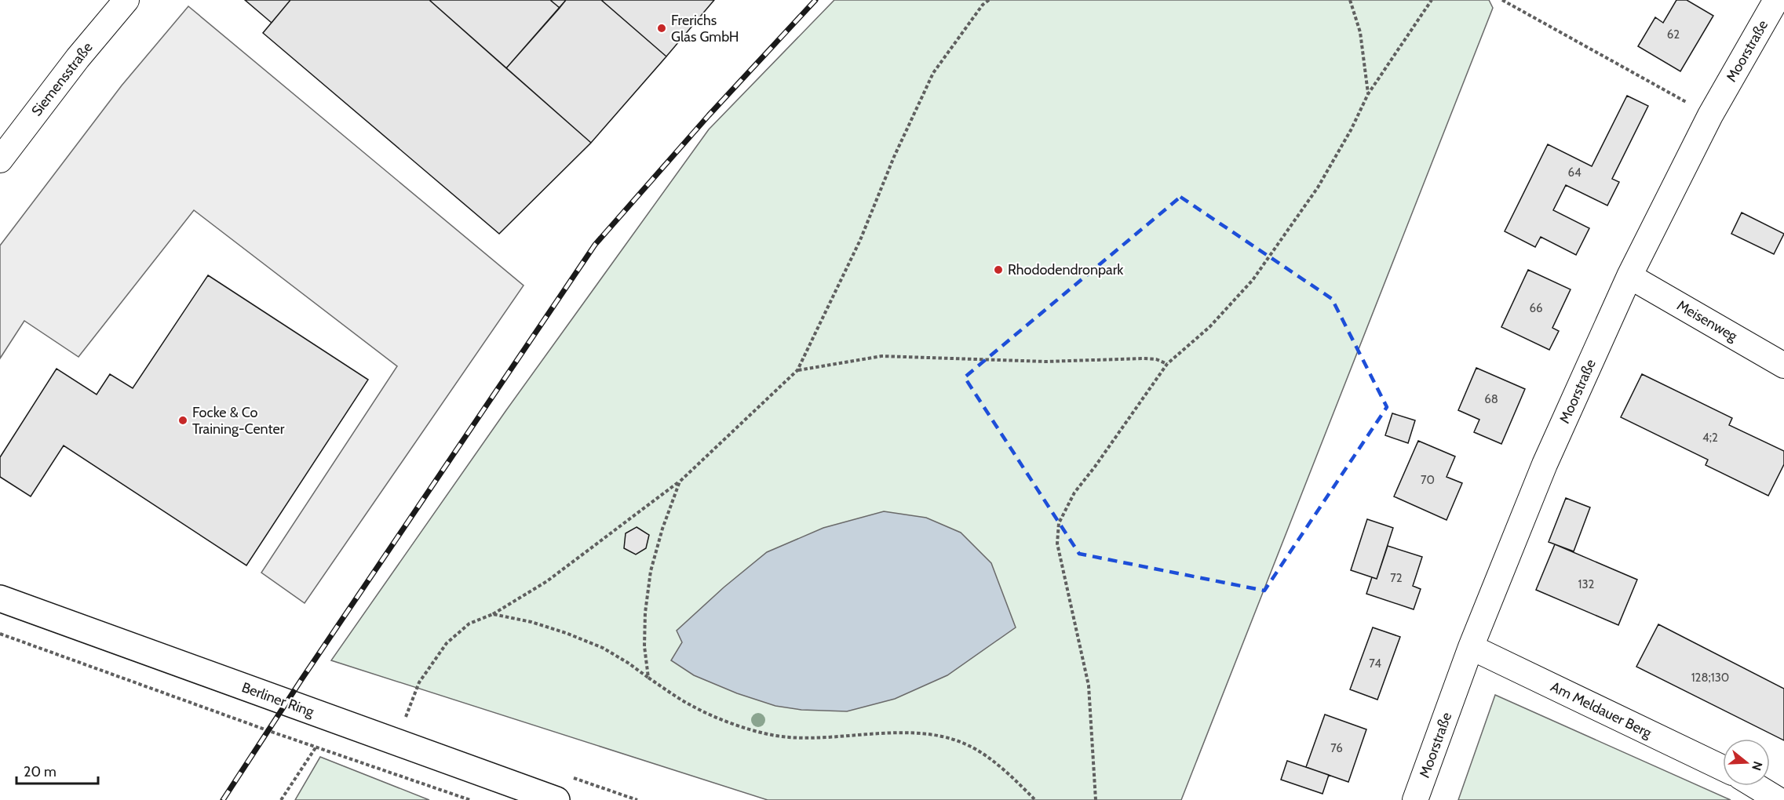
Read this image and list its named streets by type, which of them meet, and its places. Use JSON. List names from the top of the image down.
{
  "streets": {
    "street": [
      "Moorstraße",
      "Siemensstraße",
      "Meisenweg",
      "Berliner Ring",
      "Am Meldauer Berg"
    ]
  },
  "crossings": [
    ["Moorstraße", "Meisenweg"],
    ["Moorstraße", "Am Meldauer Berg"]
  ],
  "places": ["Frerichs Glas GmbH", "Rhododendronpark", "Focke & Co Training-Center"],
  "house_numbers": [
    "62",
    "64",
    "66",
    "68",
    "4;2",
    "70",
    "72",
    "132",
    "74",
    "128;130",
    "76"
  ],
  "scale_bar": "20 m",
  "north": "right"
}
